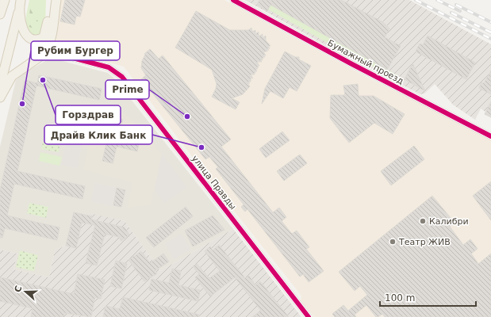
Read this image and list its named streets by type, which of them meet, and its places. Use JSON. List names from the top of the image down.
{
  "streets": {
    "street": ["Бумажный проезд", "улица Правды"]
  },
  "places": [
    "Горздрав",
    "Рубим Бургер",
    "Prime",
    "Драйв Клик Банк",
    "Калибри",
    "Театр ЖИВ"
  ],
  "scale_bar": "100 m",
  "north": "left"
}
